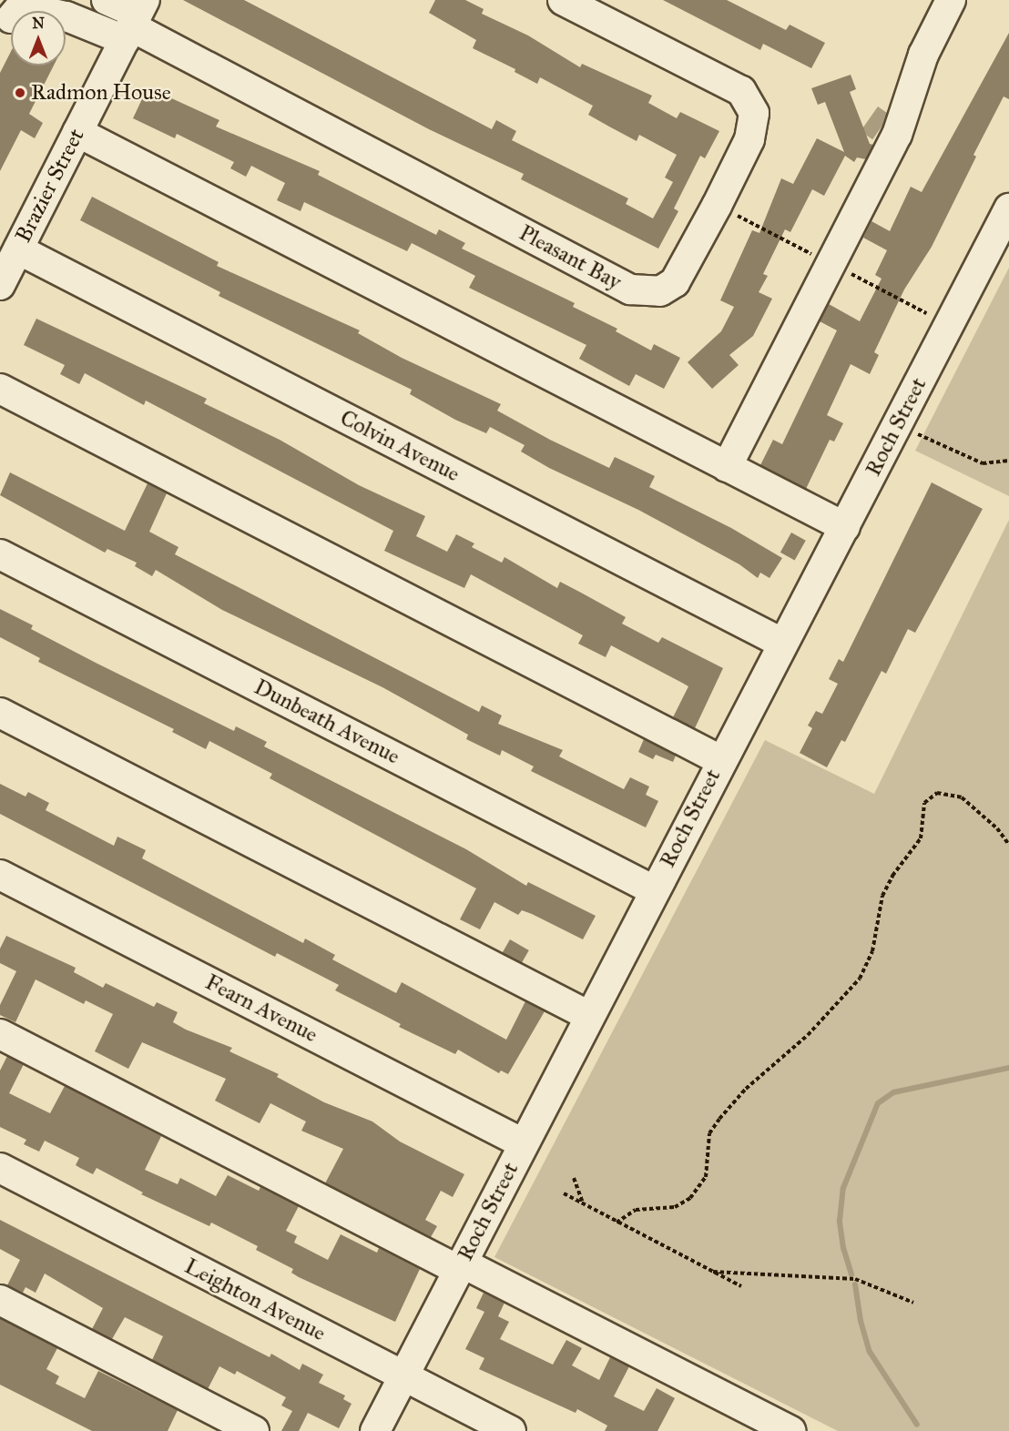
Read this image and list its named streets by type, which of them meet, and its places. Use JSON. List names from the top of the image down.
{
  "streets": {
    "street": [
      "Brazier Street",
      "Pleasant Bay",
      "Roch Street",
      "Colvin Avenue",
      "Dunbeath Avenue",
      "Fearn Avenue",
      "Leighton Avenue"
    ]
  },
  "crossings": [
    ["Brazier Street", "Pleasant Bay"],
    ["Brazier Street", "Colvin Avenue"],
    ["Roch Street", "Colvin Avenue"],
    ["Roch Street", "Dunbeath Avenue"],
    ["Roch Street", "Fearn Avenue"],
    ["Roch Street", "Leighton Avenue"]
  ],
  "places": ["Radmon House"],
  "north": "top"
}
